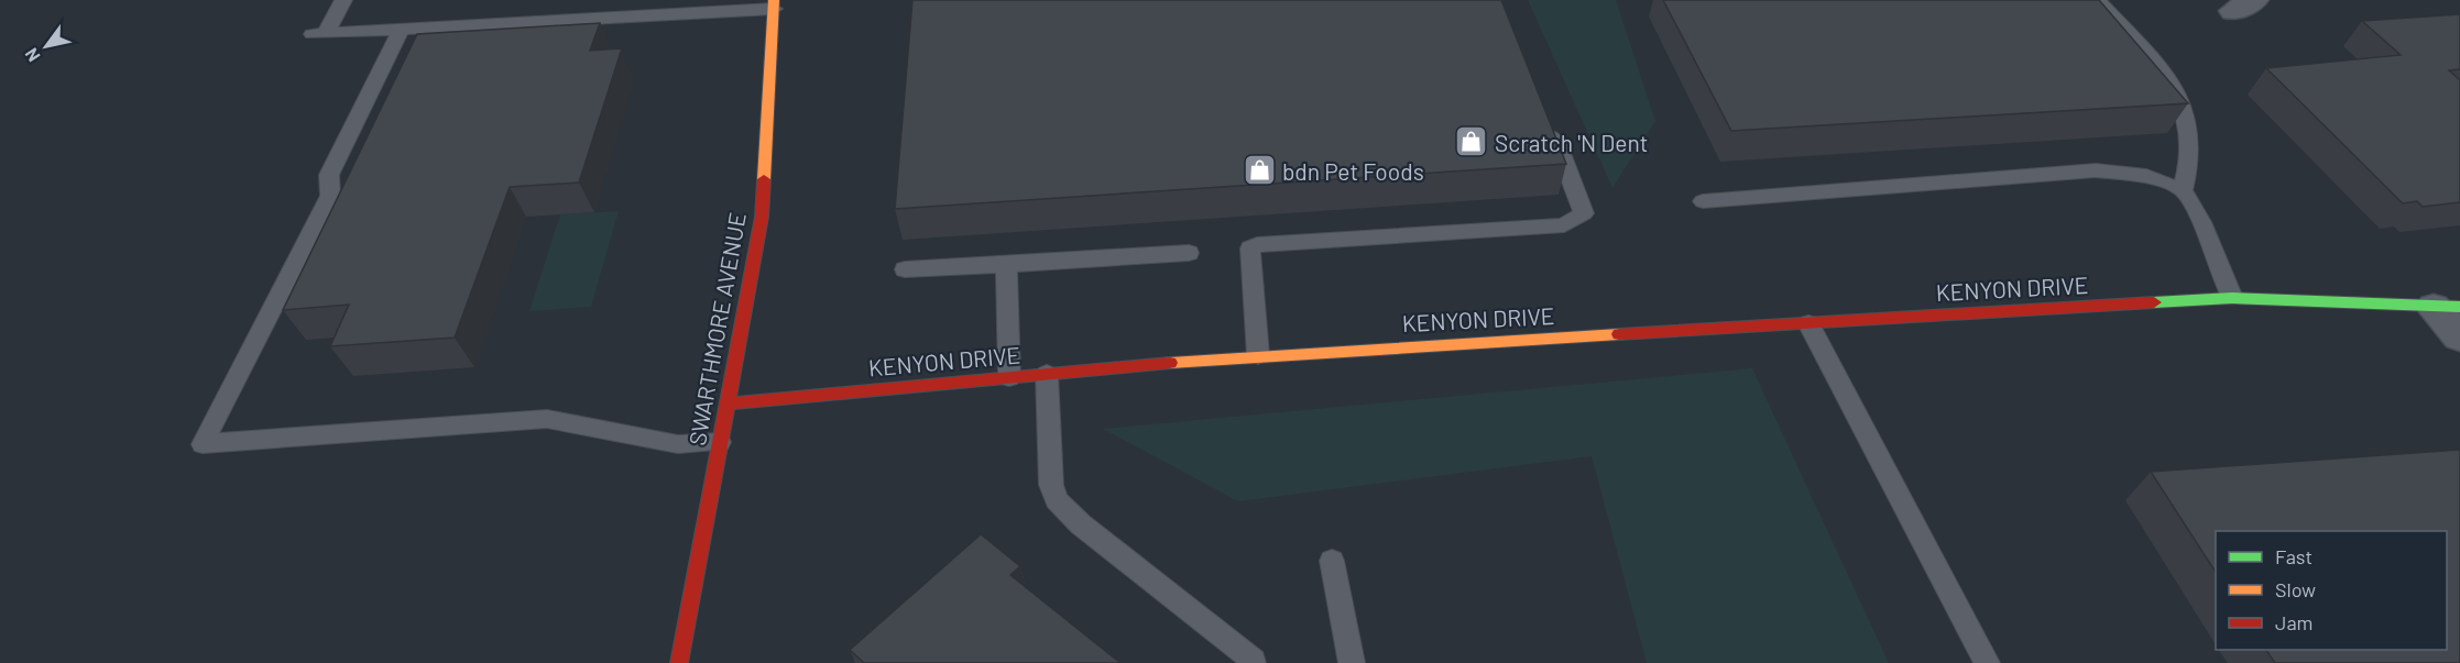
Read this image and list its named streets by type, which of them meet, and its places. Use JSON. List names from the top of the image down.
{
  "streets": {
    "street": ["KENYON DRIVE", "SWARTHMORE AVENUE"]
  },
  "crossings": [
    ["KENYON DRIVE", "SWARTHMORE AVENUE"]
  ],
  "places": {
    "shop": ["Scratch 'N Dent", "bdn Pet Foods"]
  },
  "legend": ["Fast", "Slow", "Jam"],
  "north": "bottom left"
}
